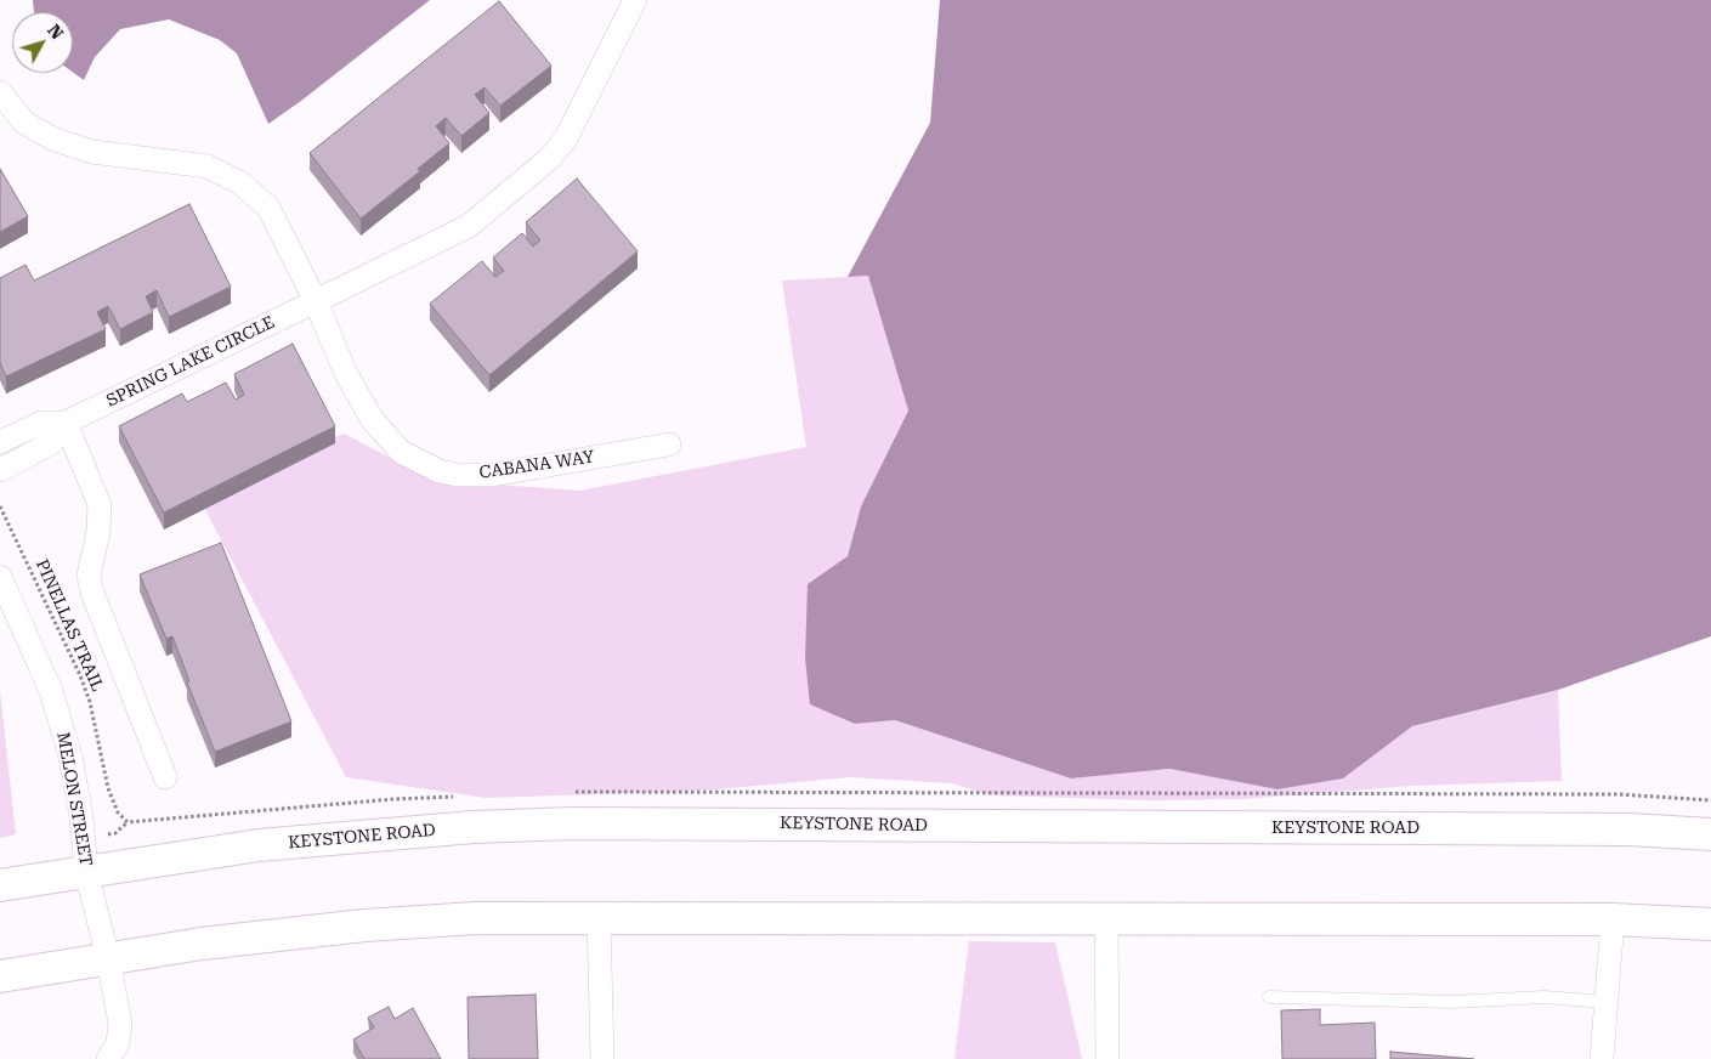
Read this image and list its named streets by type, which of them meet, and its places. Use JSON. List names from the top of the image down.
{
  "streets": {
    "main road": ["KEYSTONE ROAD"],
    "street": ["SPRING LAKE CIRCLE", "CABANA WAY", "MELON STREET"],
    "path": ["PINELLAS TRAIL"]
  },
  "crossings": [
    ["SPRING LAKE CIRCLE", "CABANA WAY"],
    ["MELON STREET", "KEYSTONE ROAD"]
  ],
  "north": "top right"
}
